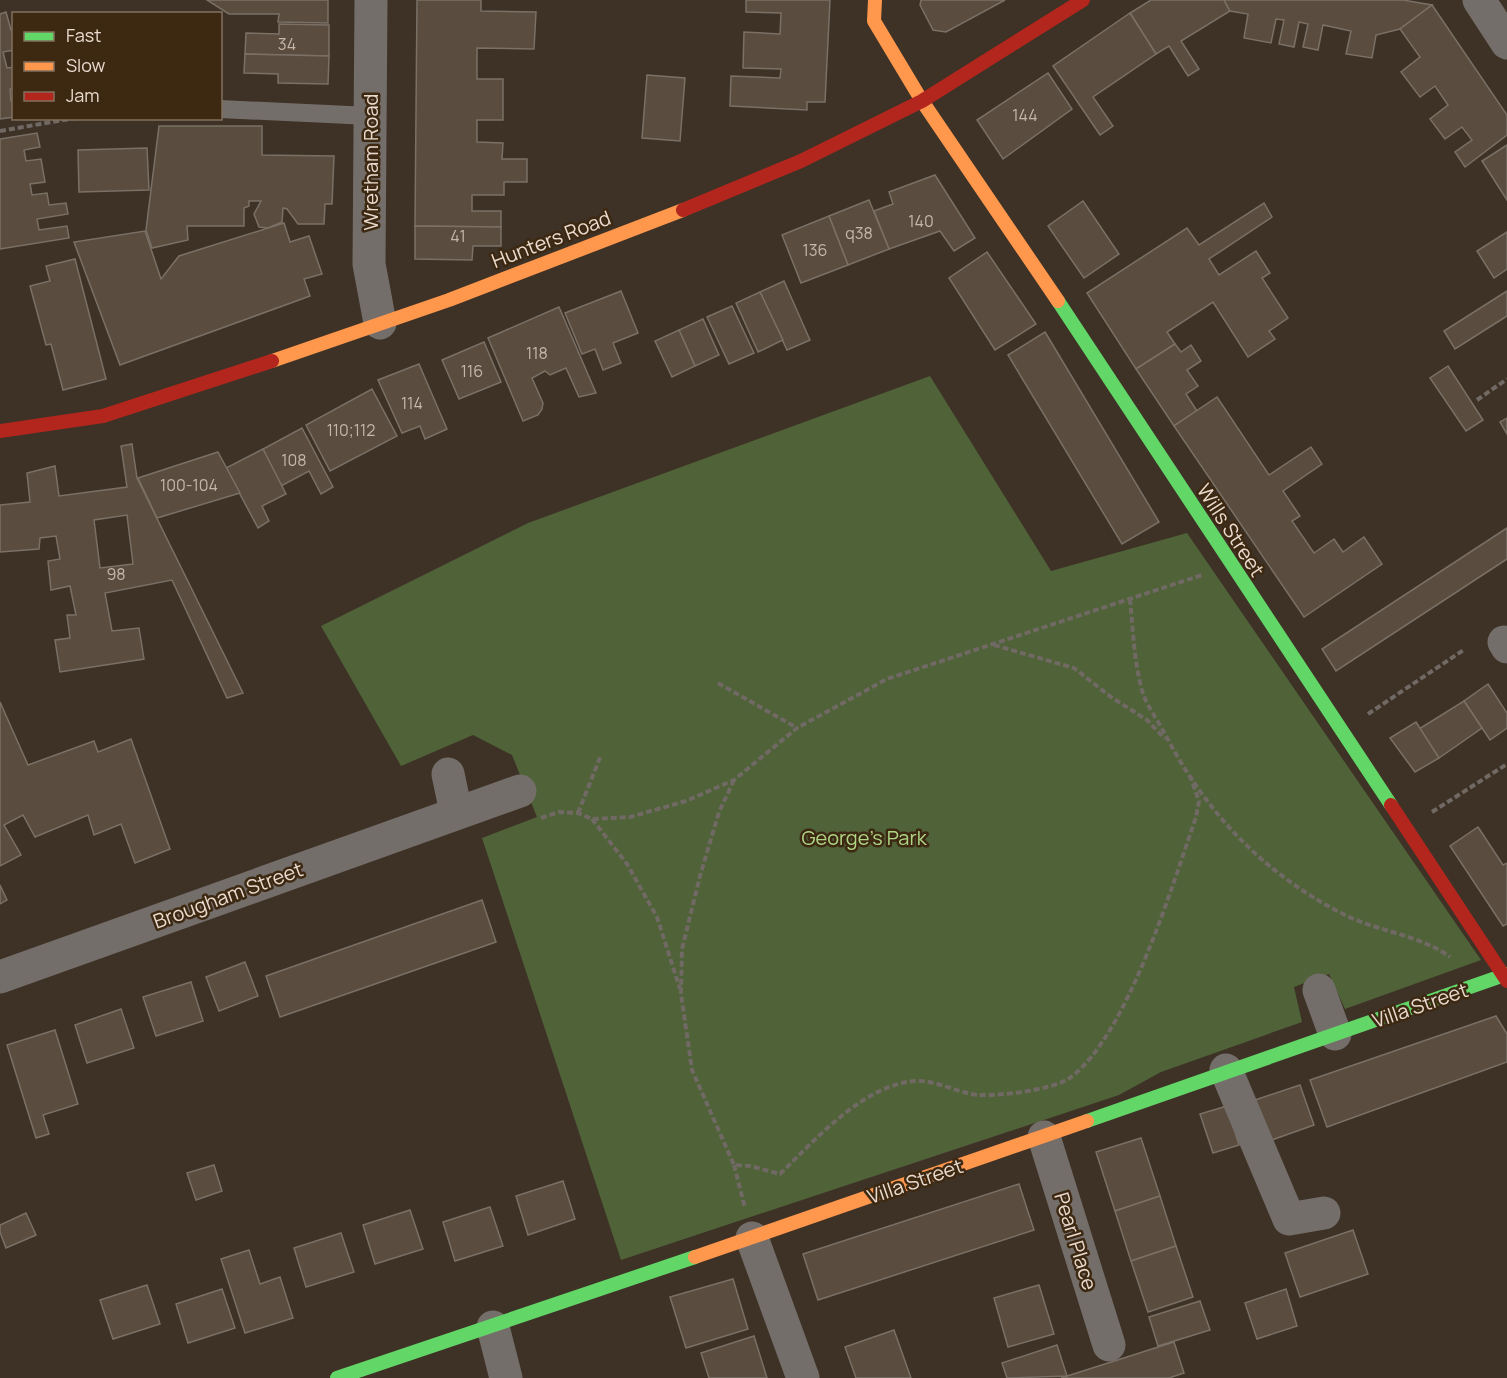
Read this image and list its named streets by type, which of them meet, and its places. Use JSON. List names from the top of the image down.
{
  "streets": {
    "street": [
      "Wretham Road",
      "Hunters Road",
      "Wills Street",
      "Brougham Street",
      "Villa Street",
      "Pearl Place"
    ]
  },
  "crossings": [
    ["Wretham Road", "Hunters Road"],
    ["Hunters Road", "Wills Street"],
    ["Wills Street", "Villa Street"],
    ["Villa Street", "Pearl Place"]
  ],
  "parks": ["George's Park"],
  "house_numbers": [
    "34",
    "144",
    "140",
    "q38",
    "41",
    "136",
    "118",
    "116",
    "114",
    "110;112",
    "108",
    "100-104",
    "98"
  ],
  "legend": ["Fast", "Slow", "Jam"]
}
